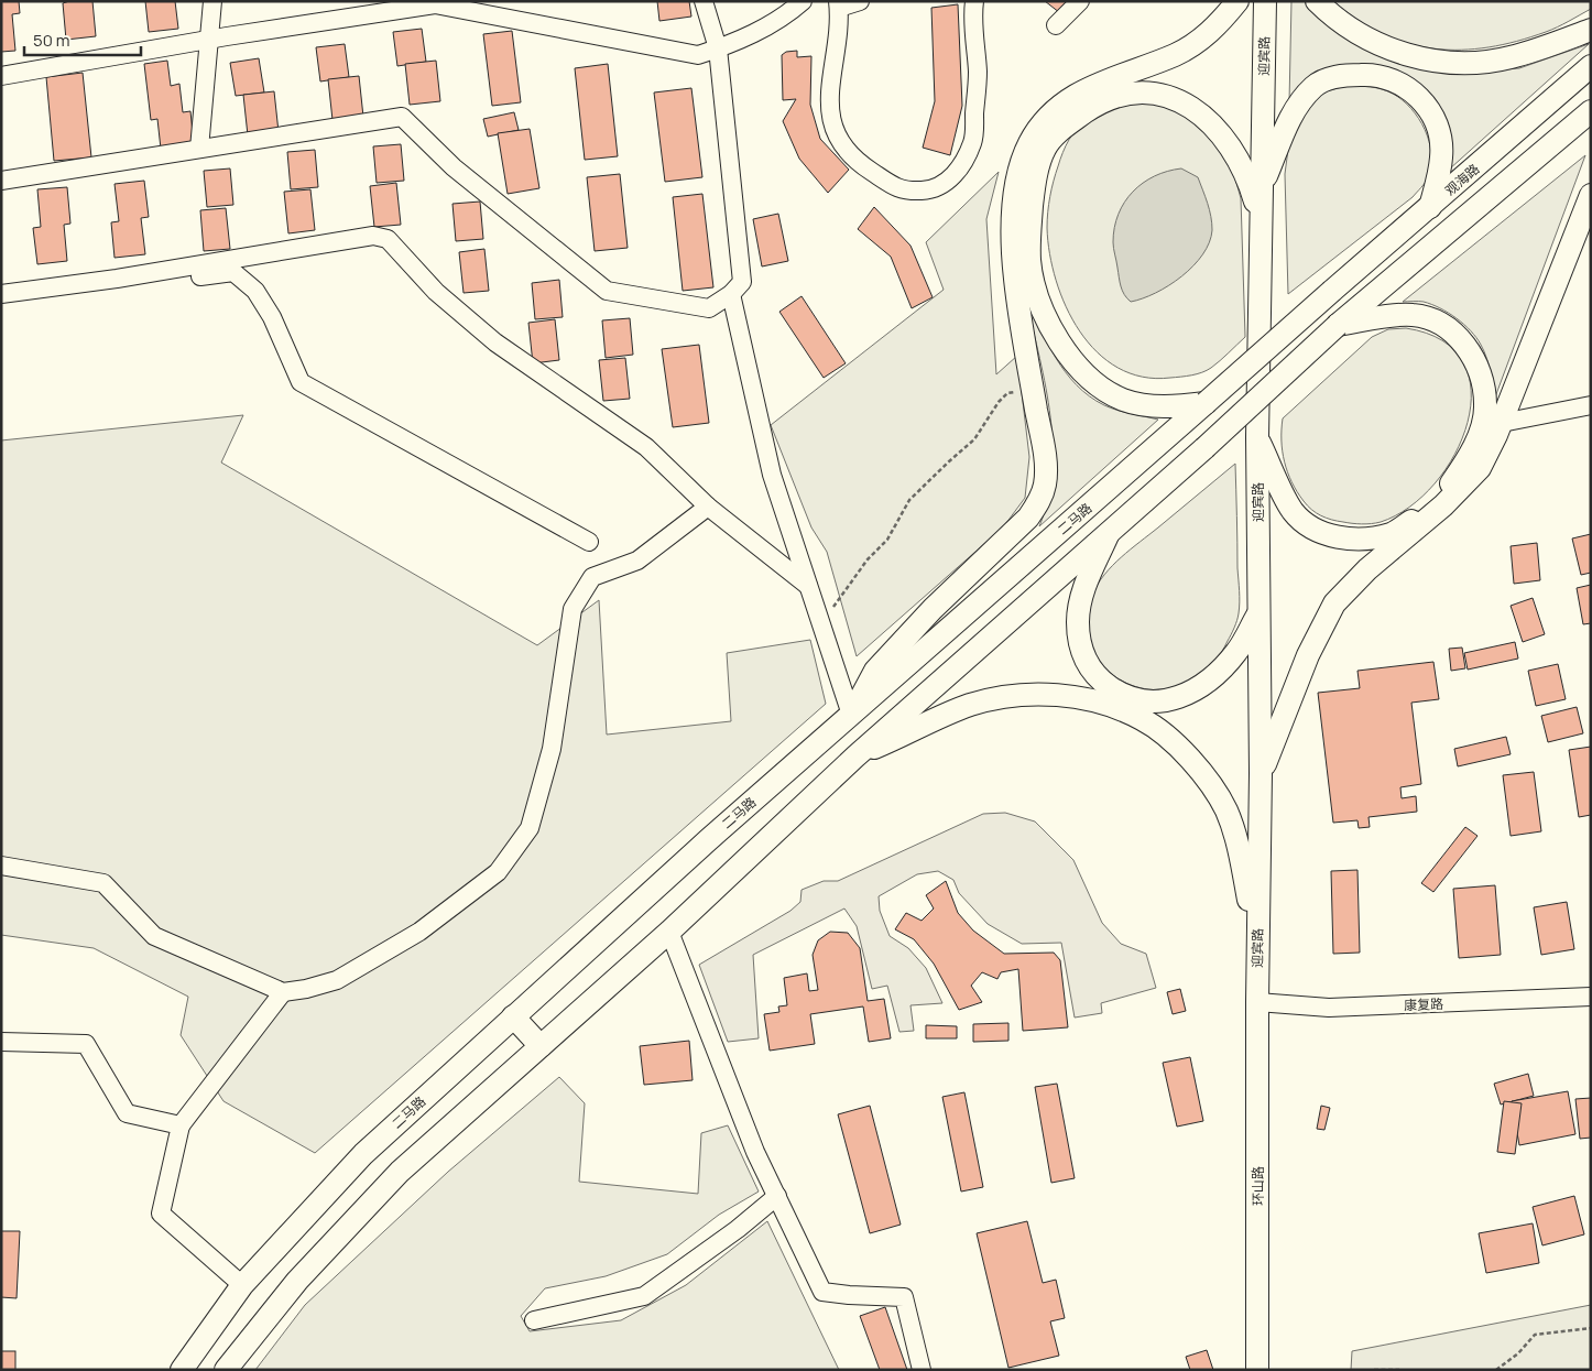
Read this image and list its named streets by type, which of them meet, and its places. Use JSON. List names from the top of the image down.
{
  "streets": {
    "main road": [
      "迎宾路",
      "观海路",
      "二马路",
      "环山路"
    ],
    "street": ["康复路"]
  },
  "crossings": [
    ["迎宾路", "康复路"],
    ["迎宾路", "环山路"],
    ["观海路", "二马路"],
    ["康复路", "环山路"]
  ],
  "scale_bar": "50 m"
}
